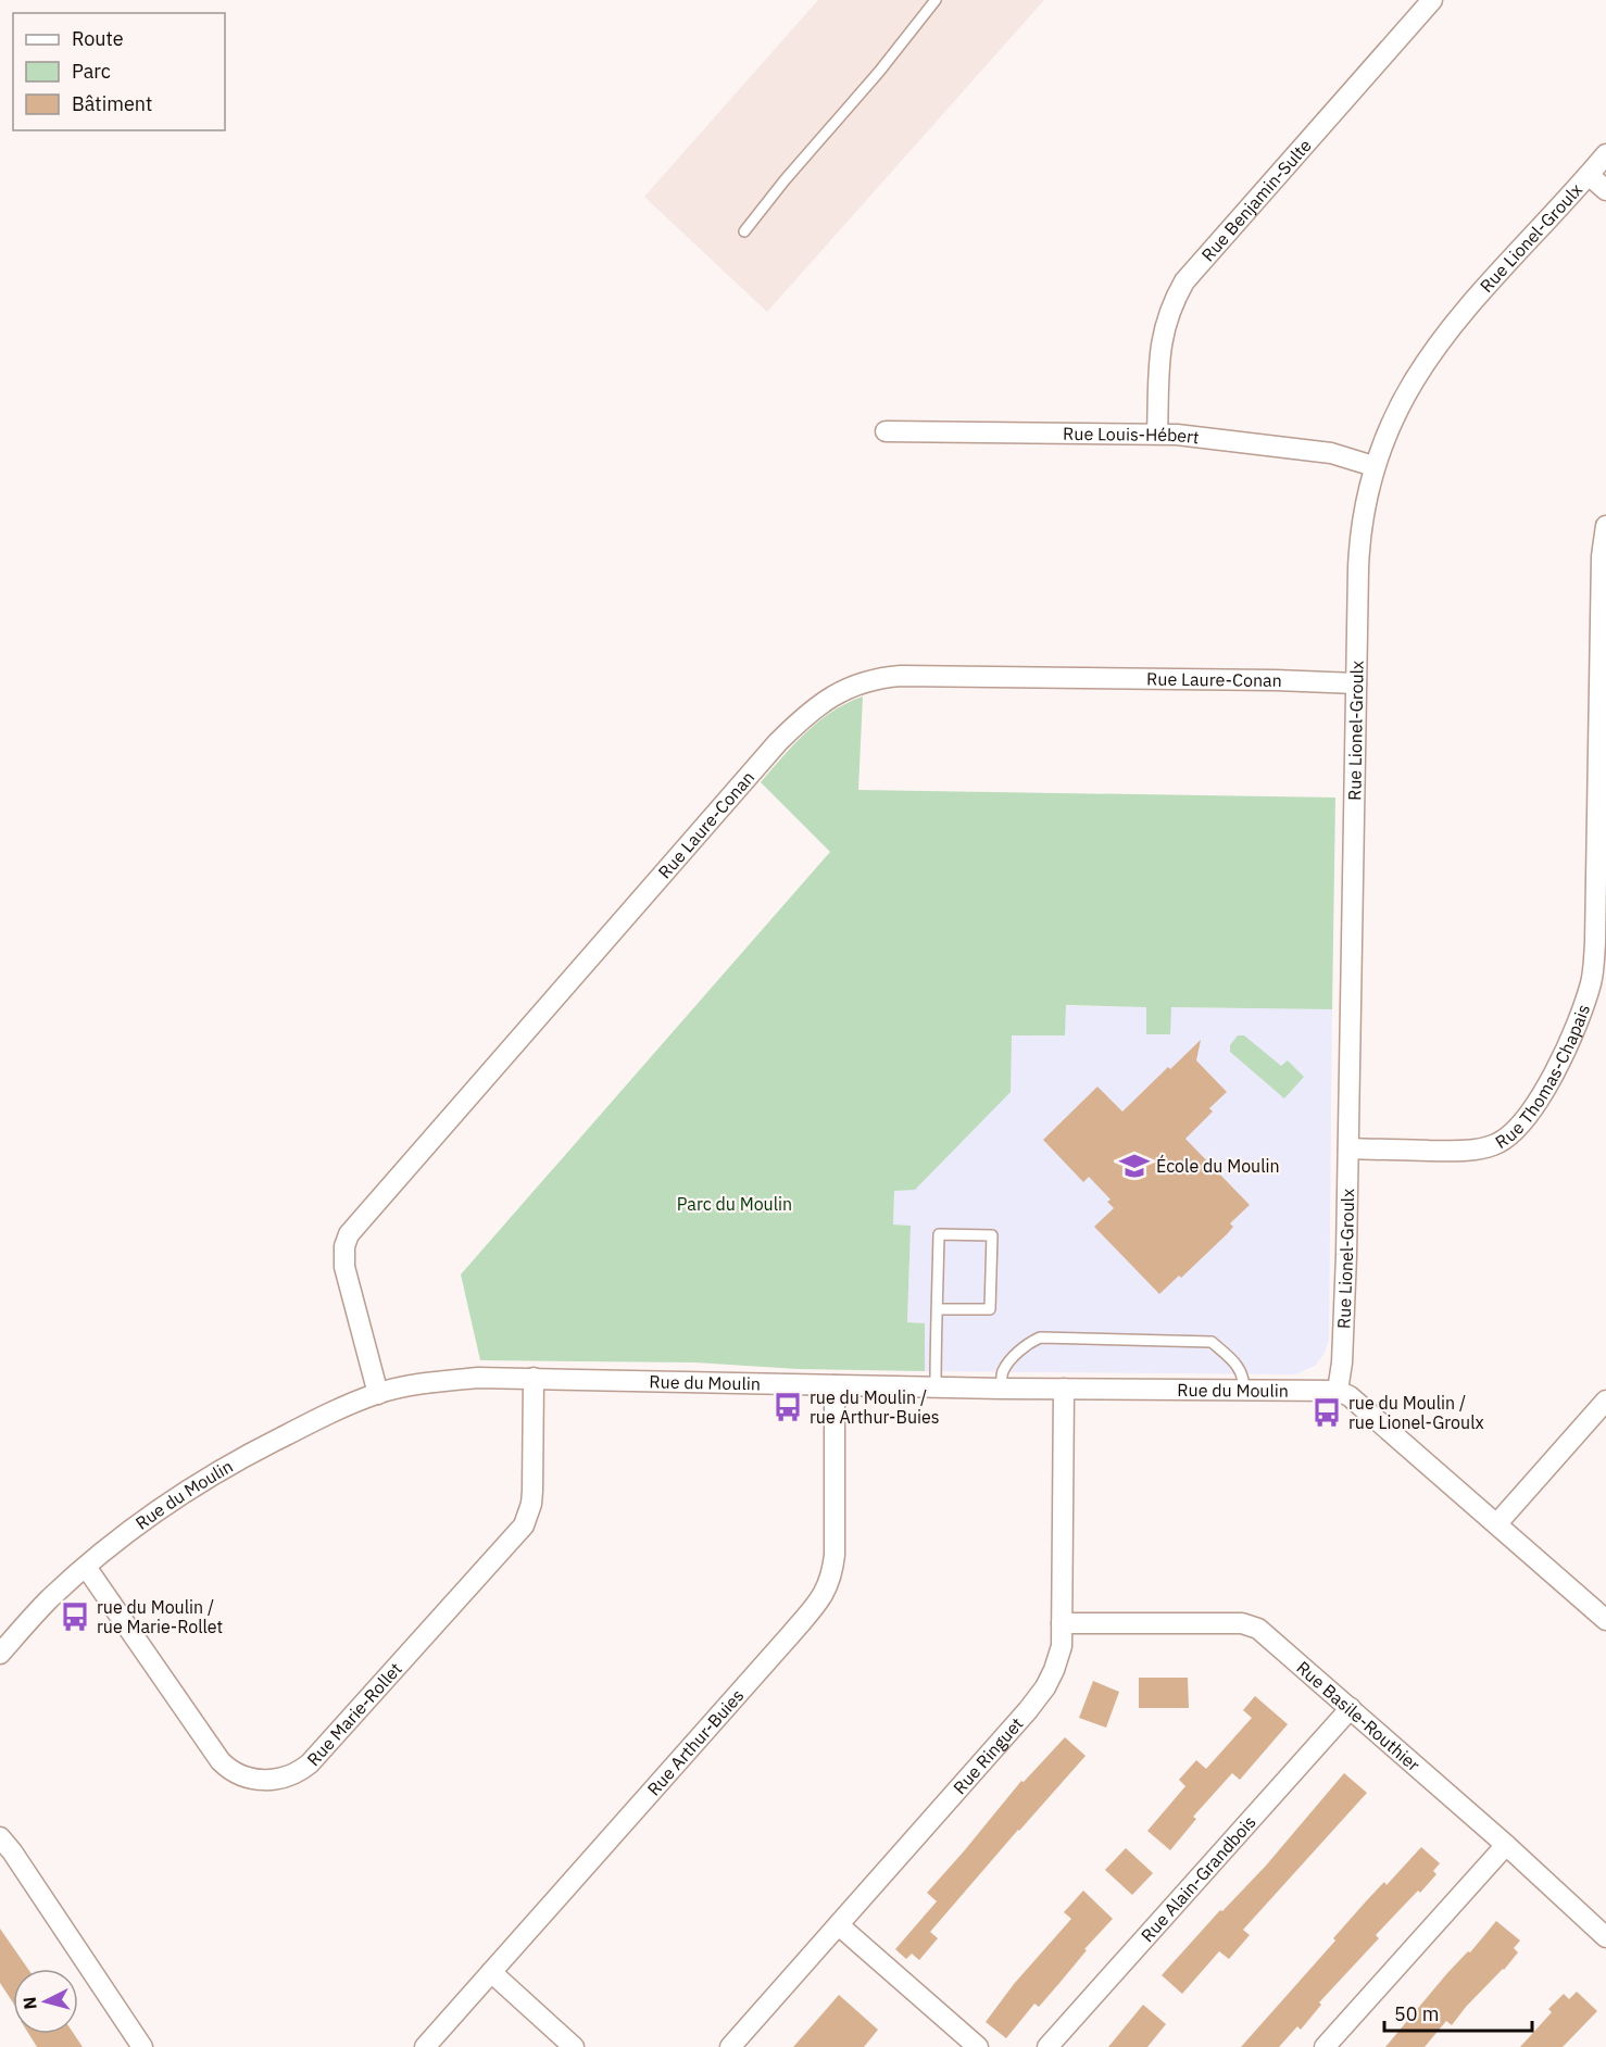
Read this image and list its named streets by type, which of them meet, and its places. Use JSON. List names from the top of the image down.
{
  "streets": {
    "street": [
      "Rue Benjamin-Sulte",
      "Rue Lionel-Groulx",
      "Rue Louis-Hébert",
      "Rue Laure-Conan",
      "Rue Thomas-Chapais",
      "Rue du Moulin",
      "Rue Marie-Rollet",
      "Rue Basile-Routhier",
      "Rue Arthur-Buies",
      "Rue Ringuet",
      "Rue Alain-Grandbois"
    ]
  },
  "crossings": [
    ["Rue Benjamin-Sulte", "Rue Louis-Hébert"],
    ["Rue Lionel-Groulx", "Rue Louis-Hébert"],
    ["Rue Lionel-Groulx", "Rue Laure-Conan"],
    ["Rue Lionel-Groulx", "Rue Thomas-Chapais"],
    ["Rue Lionel-Groulx", "Rue du Moulin"],
    ["Rue Laure-Conan", "Rue du Moulin"],
    ["Rue du Moulin", "Rue Marie-Rollet"],
    ["Rue du Moulin", "Rue Arthur-Buies"],
    ["Rue du Moulin", "Rue Ringuet"],
    ["Rue Basile-Routhier", "Rue Ringuet"],
    ["Rue Basile-Routhier", "Rue Alain-Grandbois"]
  ],
  "parks": ["Parc du Moulin"],
  "places": {
    "school or university": ["École du Moulin"],
    "bus stop": ["rue du Moulin / rue Arthur-Buies", "rue du Moulin / rue Lionel-Groulx", "rue du Moulin / rue Marie-Rollet"]
  },
  "legend": ["Route", "Parc", "Bâtiment"],
  "scale_bar": "50 m",
  "north": "left"
}
